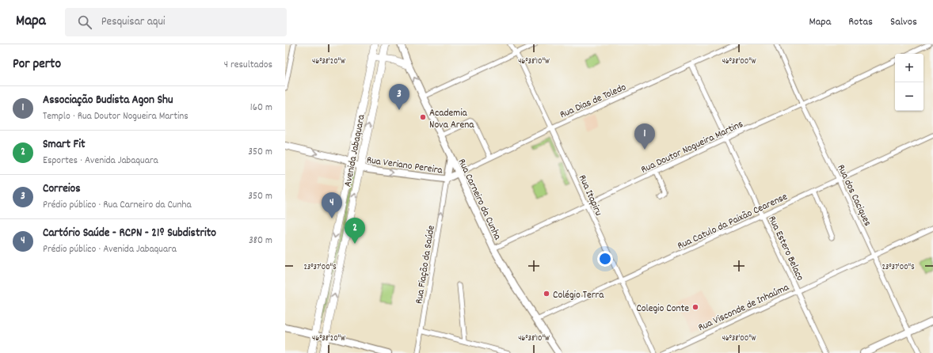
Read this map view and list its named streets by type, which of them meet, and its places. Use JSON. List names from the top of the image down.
{
  "streets": {
    "main road": ["Avenida Jabaquara"],
    "street": [
      "Rua Dias de Toledo",
      "Rua Doutor Nogueira Martins",
      "Rua Veriano Pereira",
      "Rua Itapiru",
      "Rua dos Caciques",
      "Rua Carneiro da Cunha",
      "Rua Catulo da Paixão Cearense",
      "Rua Estero Belaco",
      "Rua Fiação da Saúde",
      "Rua Visconde de Inhaúma"
    ]
  },
  "crossings": [
    ["Rua Dias de Toledo", "Rua Veriano Pereira"],
    ["Rua Dias de Toledo", "Rua Itapiru"],
    ["Rua Dias de Toledo", "Rua Carneiro da Cunha"],
    ["Rua Dias de Toledo", "Rua Estero Belaco"],
    ["Rua Doutor Nogueira Martins", "Rua Itapiru"],
    ["Rua Doutor Nogueira Martins", "Rua dos Caciques"],
    ["Rua Doutor Nogueira Martins", "Rua Carneiro da Cunha"],
    ["Rua Doutor Nogueira Martins", "Rua Estero Belaco"],
    ["Avenida Jabaquara", "Rua Veriano Pereira"],
    ["Rua Veriano Pereira", "Rua Carneiro da Cunha"],
    ["Rua Veriano Pereira", "Rua Fiação da Saúde"],
    ["Rua Itapiru", "Rua Catulo da Paixão Cearense"],
    ["Rua dos Caciques", "Rua Catulo da Paixão Cearense"],
    ["Rua dos Caciques", "Rua Visconde de Inhaúma"],
    ["Rua Carneiro da Cunha", "Rua Catulo da Paixão Cearense"],
    ["Rua Catulo da Paixão Cearense", "Rua Estero Belaco"],
    ["Rua Estero Belaco", "Rua Visconde de Inhaúma"]
  ],
  "one_way": ["Rua Veriano Pereira", "Rua Fiação da Saúde"],
  "places": ["Academia Nova Arena", "Colégio Terra", "Colegio Conte"],
  "page": {
    "header": "Mapa",
    "search": "Pesquisar aqui",
    "nav": ["Mapa", "Rotas", "Salvos"],
    "heading": ["Por perto", "4 resultados"],
    "map_buttons": ["+", "−"],
    "pins": [
      "3",
      "1",
      "4",
      "2"
    ],
    "list": [
      {
        "mark": "1",
        "name": "Associação Budista Agon Shu",
        "note": "Templo · Rua Doutor Nogueira Martins",
        "value": "160 m"
      },
      {
        "mark": "2",
        "name": "Smart Fit",
        "note": "Esportes · Avenida Jabaquara",
        "value": "350 m"
      },
      {
        "mark": "3",
        "name": "Correios",
        "note": "Prédio público · Rua Carneiro da Cunha",
        "value": "350 m"
      },
      {
        "mark": "4",
        "name": "Cartório Saúde - RCPN - 21º Subdistrito",
        "note": "Prédio público · Avenida Jabaquara",
        "value": "380 m"
      }
    ]
  },
  "coordinates": [
    "46°38'20\"W",
    "46°38'10\"W",
    "46°38'00\"W",
    "23°37'00\"S"
  ]
}
